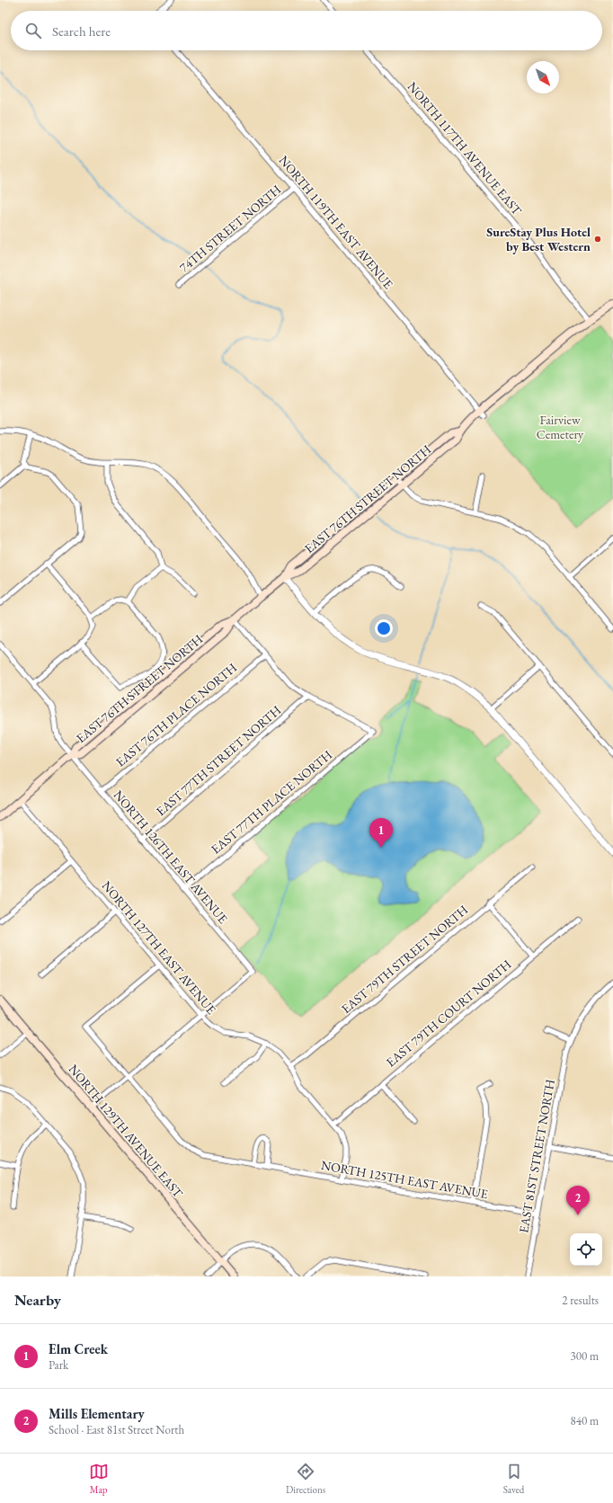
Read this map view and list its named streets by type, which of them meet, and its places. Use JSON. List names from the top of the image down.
{
  "streets": {
    "main road": ["EAST 76TH STREET NORTH", "NORTH 129TH AVENUE EAST"],
    "street": [
      "NORTH 117TH AVENUE EAST",
      "NORTH 119TH EAST AVENUE",
      "74TH STREET NORTH",
      "EAST 76TH PLACE NORTH",
      "EAST 77TH STREET NORTH",
      "EAST 77TH PLACE NORTH",
      "NORTH 126TH EAST AVENUE",
      "NORTH 127TH EAST AVENUE",
      "EAST 79TH STREET NORTH",
      "EAST 79TH COURT NORTH",
      "EAST 81ST STREET NORTH",
      "NORTH 125TH EAST AVENUE"
    ]
  },
  "crossings": [
    ["NORTH 117TH AVENUE EAST", "EAST 76TH STREET NORTH"],
    ["NORTH 119TH EAST AVENUE", "74TH STREET NORTH"],
    ["NORTH 119TH EAST AVENUE", "EAST 76TH STREET NORTH"],
    ["EAST 76TH STREET NORTH", "NORTH 126TH EAST AVENUE"],
    ["EAST 76TH STREET NORTH", "NORTH 127TH EAST AVENUE"],
    ["EAST 76TH PLACE NORTH", "NORTH 126TH EAST AVENUE"],
    ["EAST 77TH STREET NORTH", "EAST 77TH PLACE NORTH"],
    ["EAST 77TH STREET NORTH", "NORTH 126TH EAST AVENUE"],
    ["EAST 77TH PLACE NORTH", "NORTH 126TH EAST AVENUE"],
    ["NORTH 126TH EAST AVENUE", "NORTH 127TH EAST AVENUE"],
    ["NORTH 127TH EAST AVENUE", "EAST 79TH STREET NORTH"],
    ["NORTH 127TH EAST AVENUE", "EAST 79TH COURT NORTH"],
    ["NORTH 127TH EAST AVENUE", "NORTH 125TH EAST AVENUE"],
    ["EAST 81ST STREET NORTH", "NORTH 125TH EAST AVENUE"]
  ],
  "parks": ["Fairview Cemetery"],
  "places": ["SureStay Plus Hotel by Best Western"],
  "north": "bottom right",
  "page": {
    "search": "Search here",
    "pins": ["1", "2"],
    "heading": ["Nearby", "2 results"],
    "list": [
      {
        "mark": "1",
        "name": "Elm Creek",
        "note": "Park",
        "value": "300 m"
      },
      {
        "mark": "2",
        "name": "Mills Elementary",
        "note": "School · East 81st Street North",
        "value": "840 m"
      }
    ],
    "nav": ["Map", "Directions", "Saved"]
  }
}
